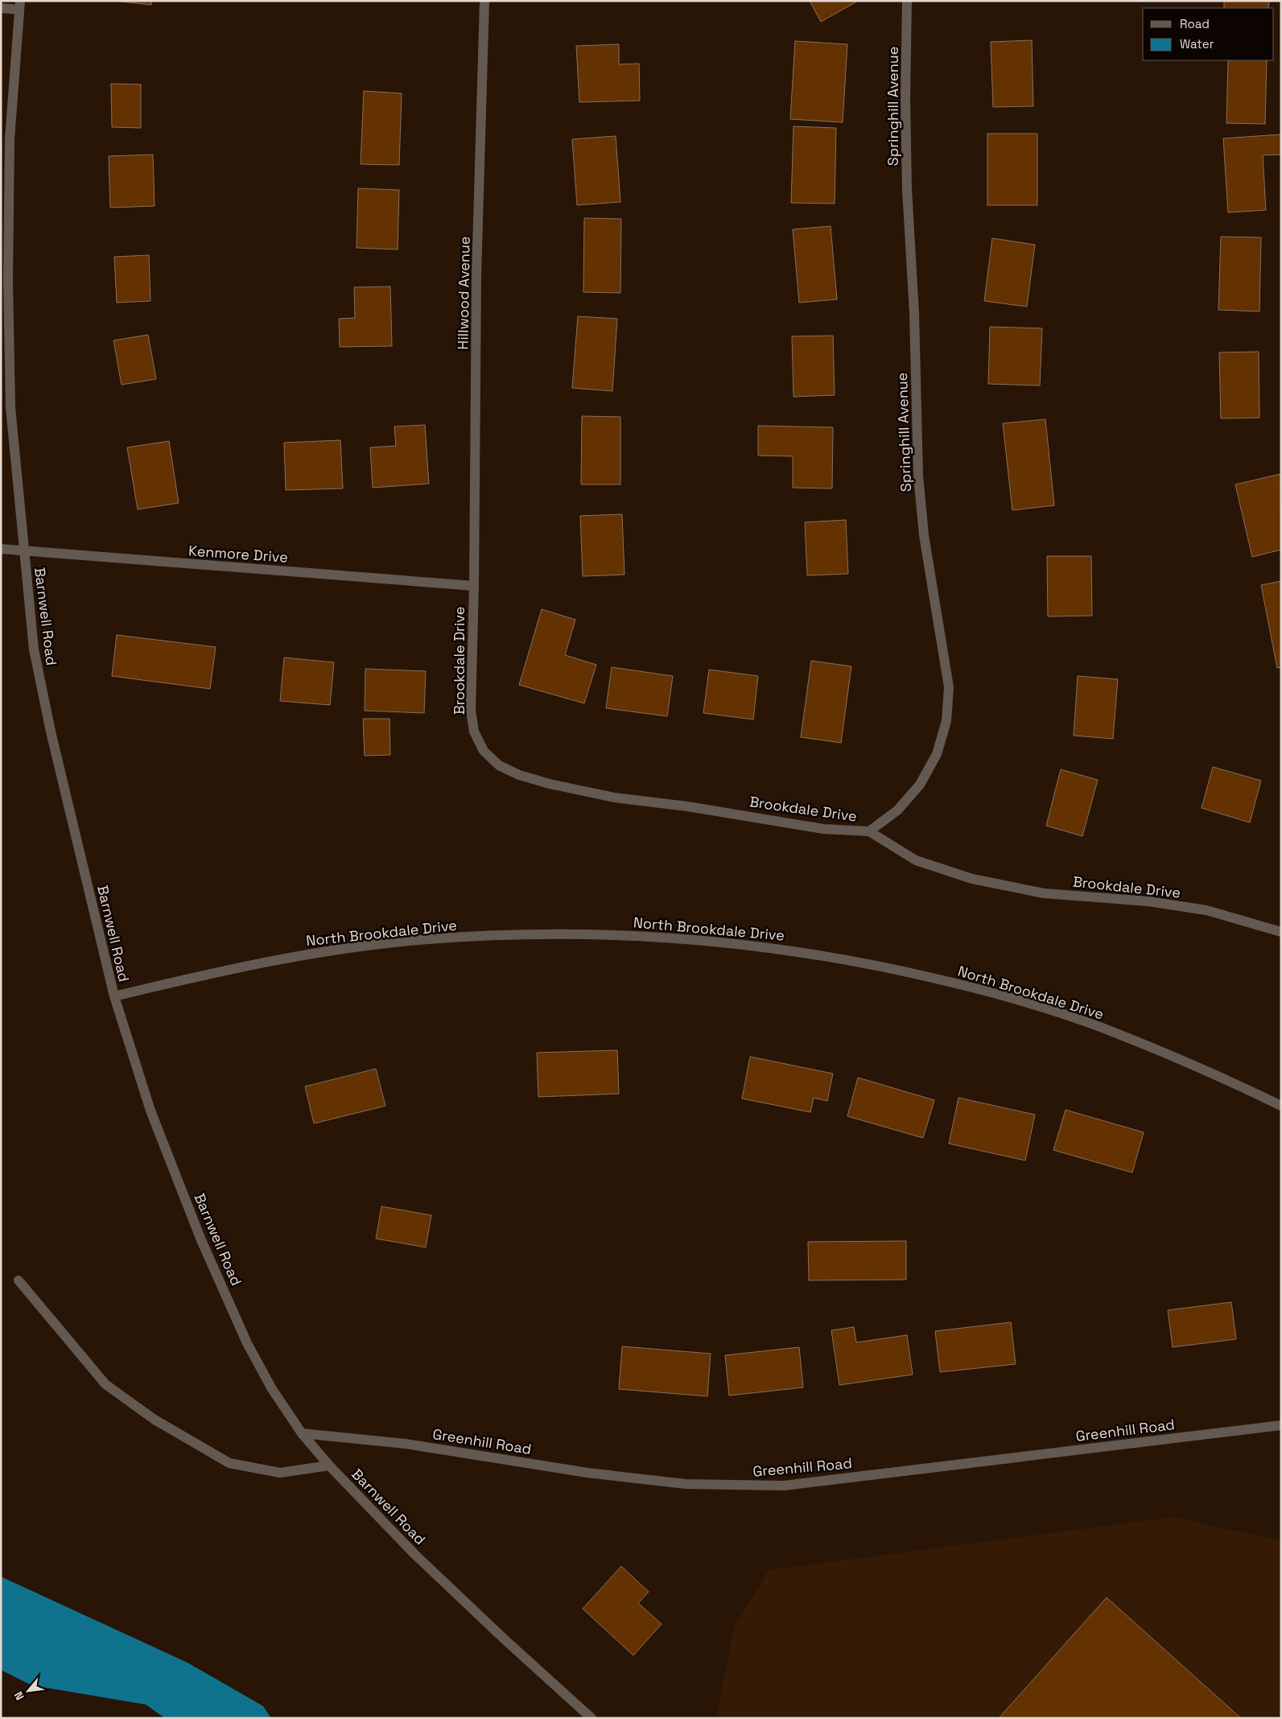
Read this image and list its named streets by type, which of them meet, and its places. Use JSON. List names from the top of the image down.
{
  "streets": {
    "street": [
      "Springhill Avenue",
      "Hillwood Avenue",
      "Kenmore Drive",
      "Barnwell Road",
      "Brookdale Drive",
      "North Brookdale Drive",
      "Greenhill Road"
    ]
  },
  "crossings": [
    ["Springhill Avenue", "Brookdale Drive"],
    ["Hillwood Avenue", "Kenmore Drive"],
    ["Hillwood Avenue", "Brookdale Drive"],
    ["Kenmore Drive", "Barnwell Road"],
    ["Kenmore Drive", "Brookdale Drive"],
    ["Barnwell Road", "North Brookdale Drive"],
    ["Barnwell Road", "Greenhill Road"]
  ],
  "legend": ["Road", "Water"],
  "north": "bottom left"
}
